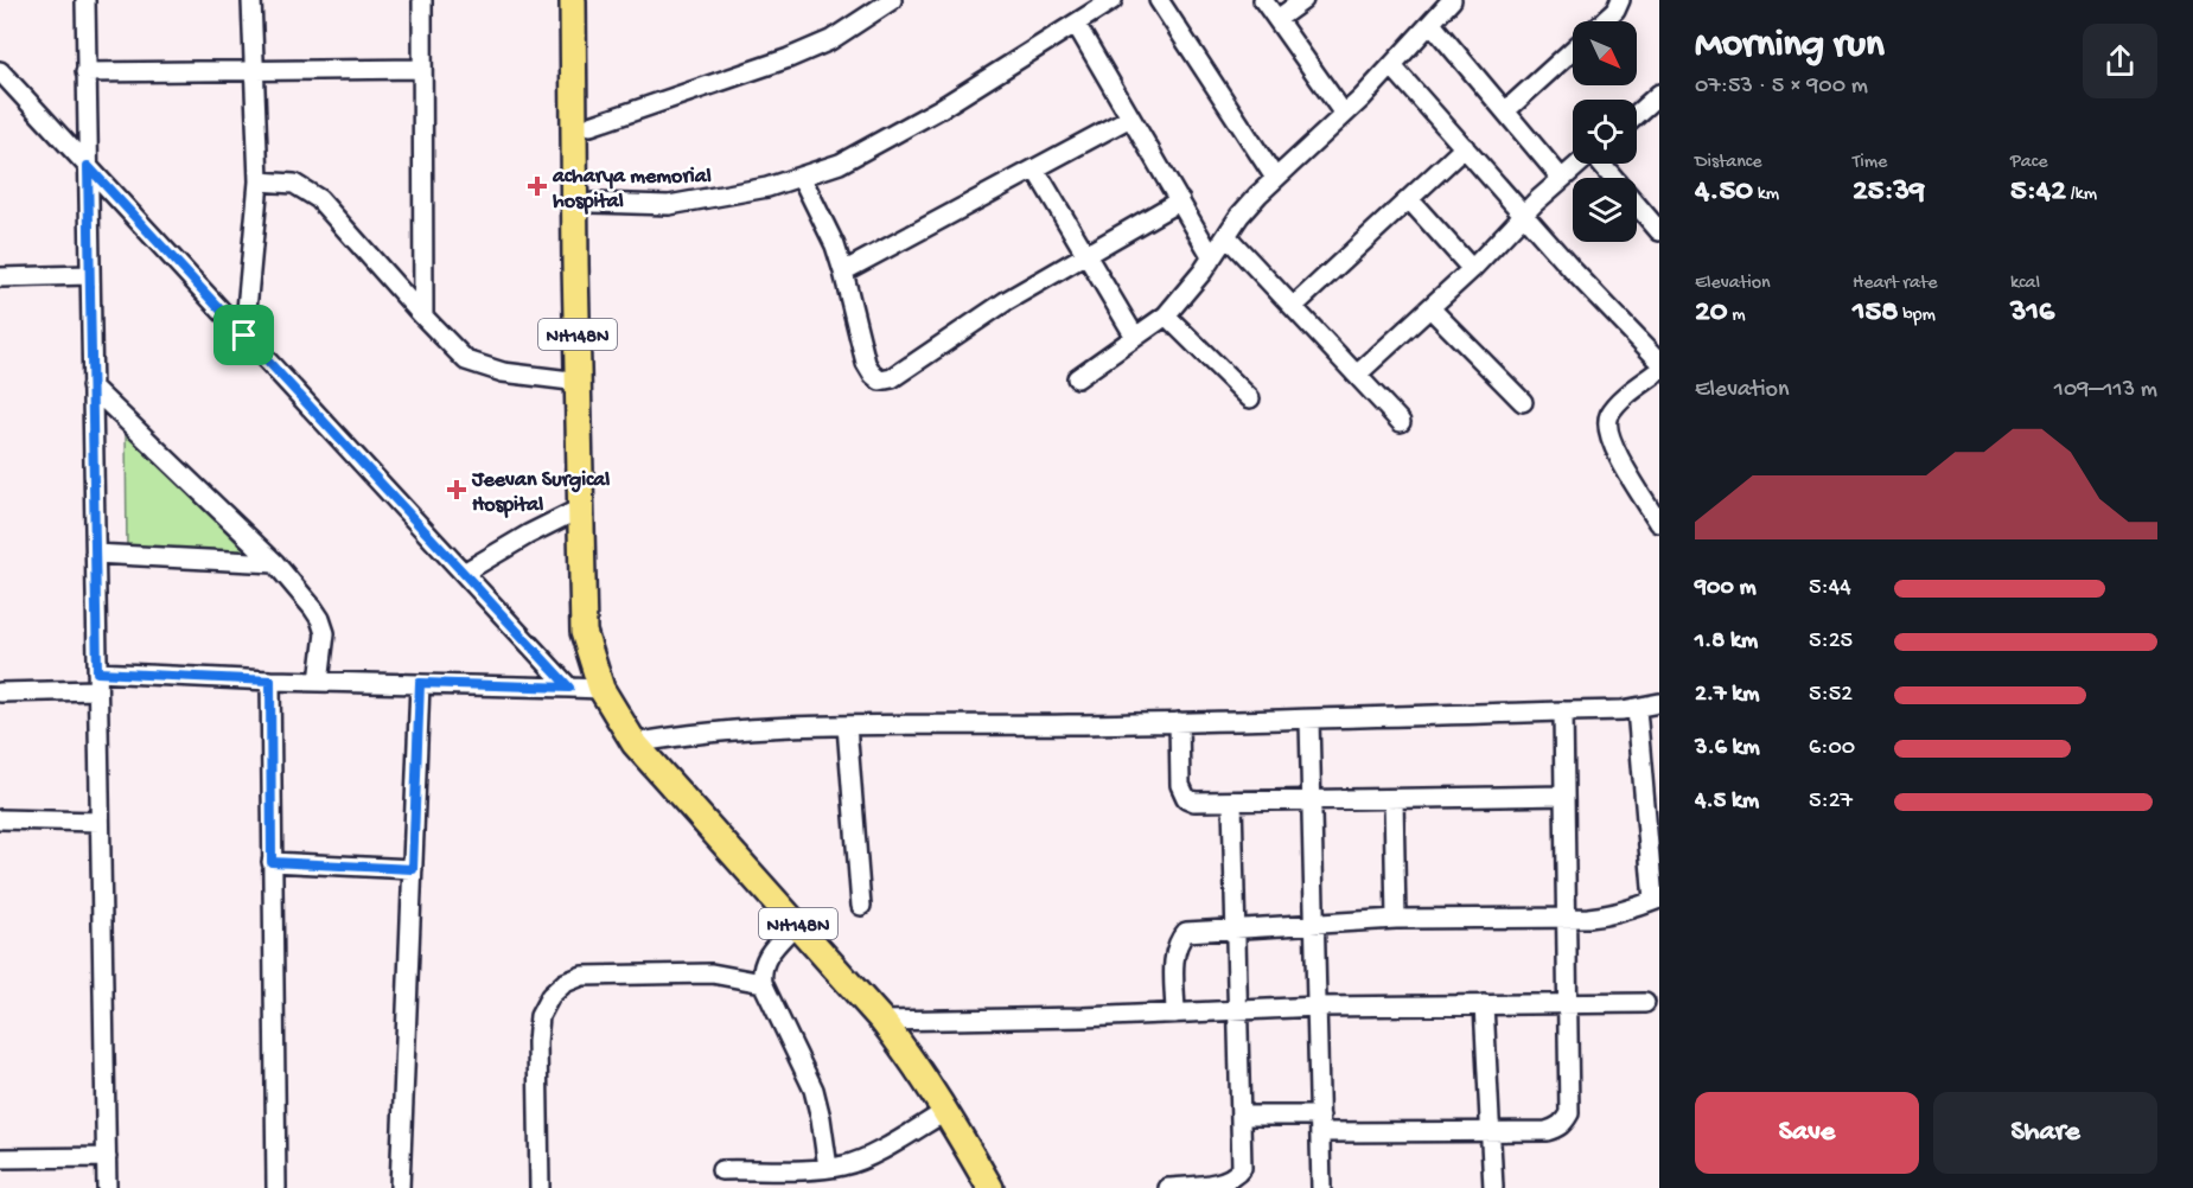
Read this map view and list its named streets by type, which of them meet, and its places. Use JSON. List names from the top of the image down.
{
  "streets": {
    "highway": ["NH148N"]
  },
  "places": {
    "health": ["acharya memorial hospital", "Jeevan Surgical Hospital"]
  },
  "north": "bottom right",
  "page": {
    "heading": ["Morning run", "07:53 · 5 × 900 m"],
    "stats": [
      ["Distance", "4.50 km"],
      ["Time", "25:39"],
      ["Pace", "5:42 /km"],
      ["Elevation", "20 m"],
      ["Heart rate", "158 bpm"],
      ["kcal", "316"]
    ],
    "chart": ["Elevation", "109–113 m"],
    "list": [
      {
        "name": "900 m",
        "note": "5:44"
      },
      {
        "name": "1.8 km",
        "note": "5:25"
      },
      {
        "name": "2.7 km",
        "note": "5:52"
      },
      {
        "name": "3.6 km",
        "note": "6:00"
      },
      {
        "name": "4.5 km",
        "note": "5:27"
      }
    ],
    "buttons": ["Save", "Share"]
  }
}
